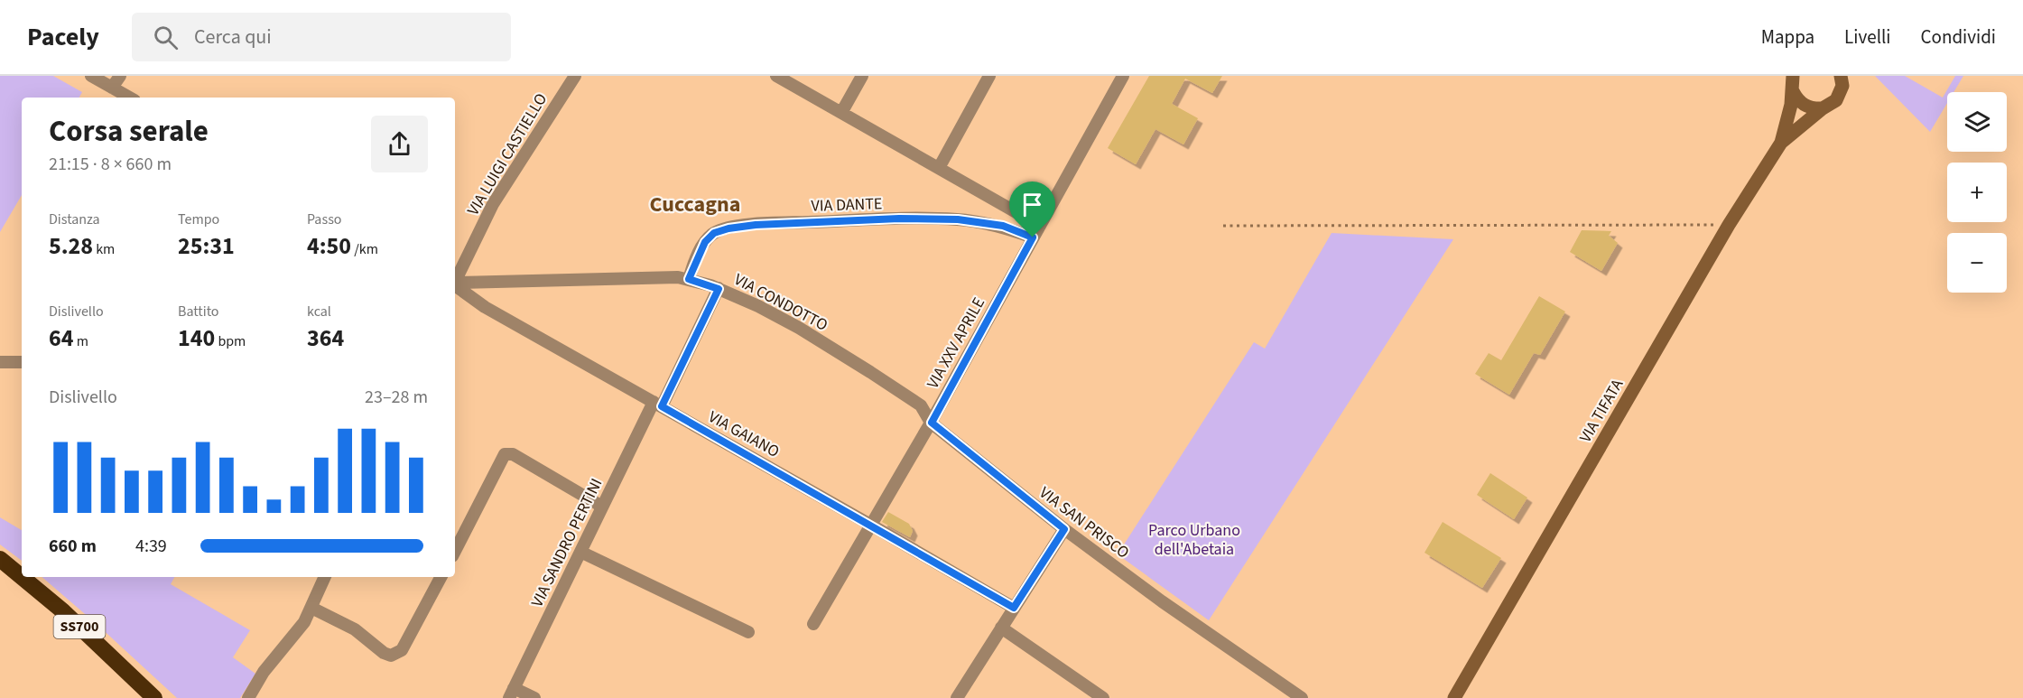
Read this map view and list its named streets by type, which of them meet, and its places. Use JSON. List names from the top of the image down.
{
  "streets": {
    "highway": ["SS700"],
    "street": [
      "VIA LUIGI CASTIELLO",
      "VIA DANTE",
      "VIA CONDOTTO",
      "VIA XXV APRILE",
      "VIA TIFATA",
      "VIA GAIANO",
      "VIA SAN PRISCO",
      "VIA SANDRO PERTINI"
    ]
  },
  "crossings": [
    ["VIA LUIGI CASTIELLO", "VIA CONDOTTO"],
    ["VIA LUIGI CASTIELLO", "VIA GAIANO"],
    ["VIA DANTE", "VIA CONDOTTO"],
    ["VIA DANTE", "VIA XXV APRILE"],
    ["VIA CONDOTTO", "VIA XXV APRILE"],
    ["VIA CONDOTTO", "VIA GAIANO"],
    ["VIA CONDOTTO", "VIA SAN PRISCO"],
    ["VIA CONDOTTO", "VIA SANDRO PERTINI"],
    ["VIA XXV APRILE", "VIA GAIANO"],
    ["VIA XXV APRILE", "VIA SAN PRISCO"],
    ["VIA GAIANO", "VIA SANDRO PERTINI"]
  ],
  "districts": ["Cuccagna"],
  "parks": ["Parco Urbano dell'Abetaia"],
  "page": {
    "header": "Pacely",
    "search": "Cerca qui",
    "nav": ["Mappa", "Livelli", "Condividi"],
    "map_buttons": ["+", "−"],
    "heading": ["Corsa serale", "21:15 · 8 × 660 m"],
    "stats": [
      ["Distanza", "5.28 km"],
      ["Tempo", "25:31"],
      ["Passo", "4:50 /km"],
      ["Dislivello", "64 m"],
      ["Battito", "140 bpm"],
      ["kcal", "364"]
    ],
    "chart": ["Dislivello", "23–28 m"],
    "list": [
      {
        "name": "660 m",
        "note": "4:39"
      }
    ]
  }
}
